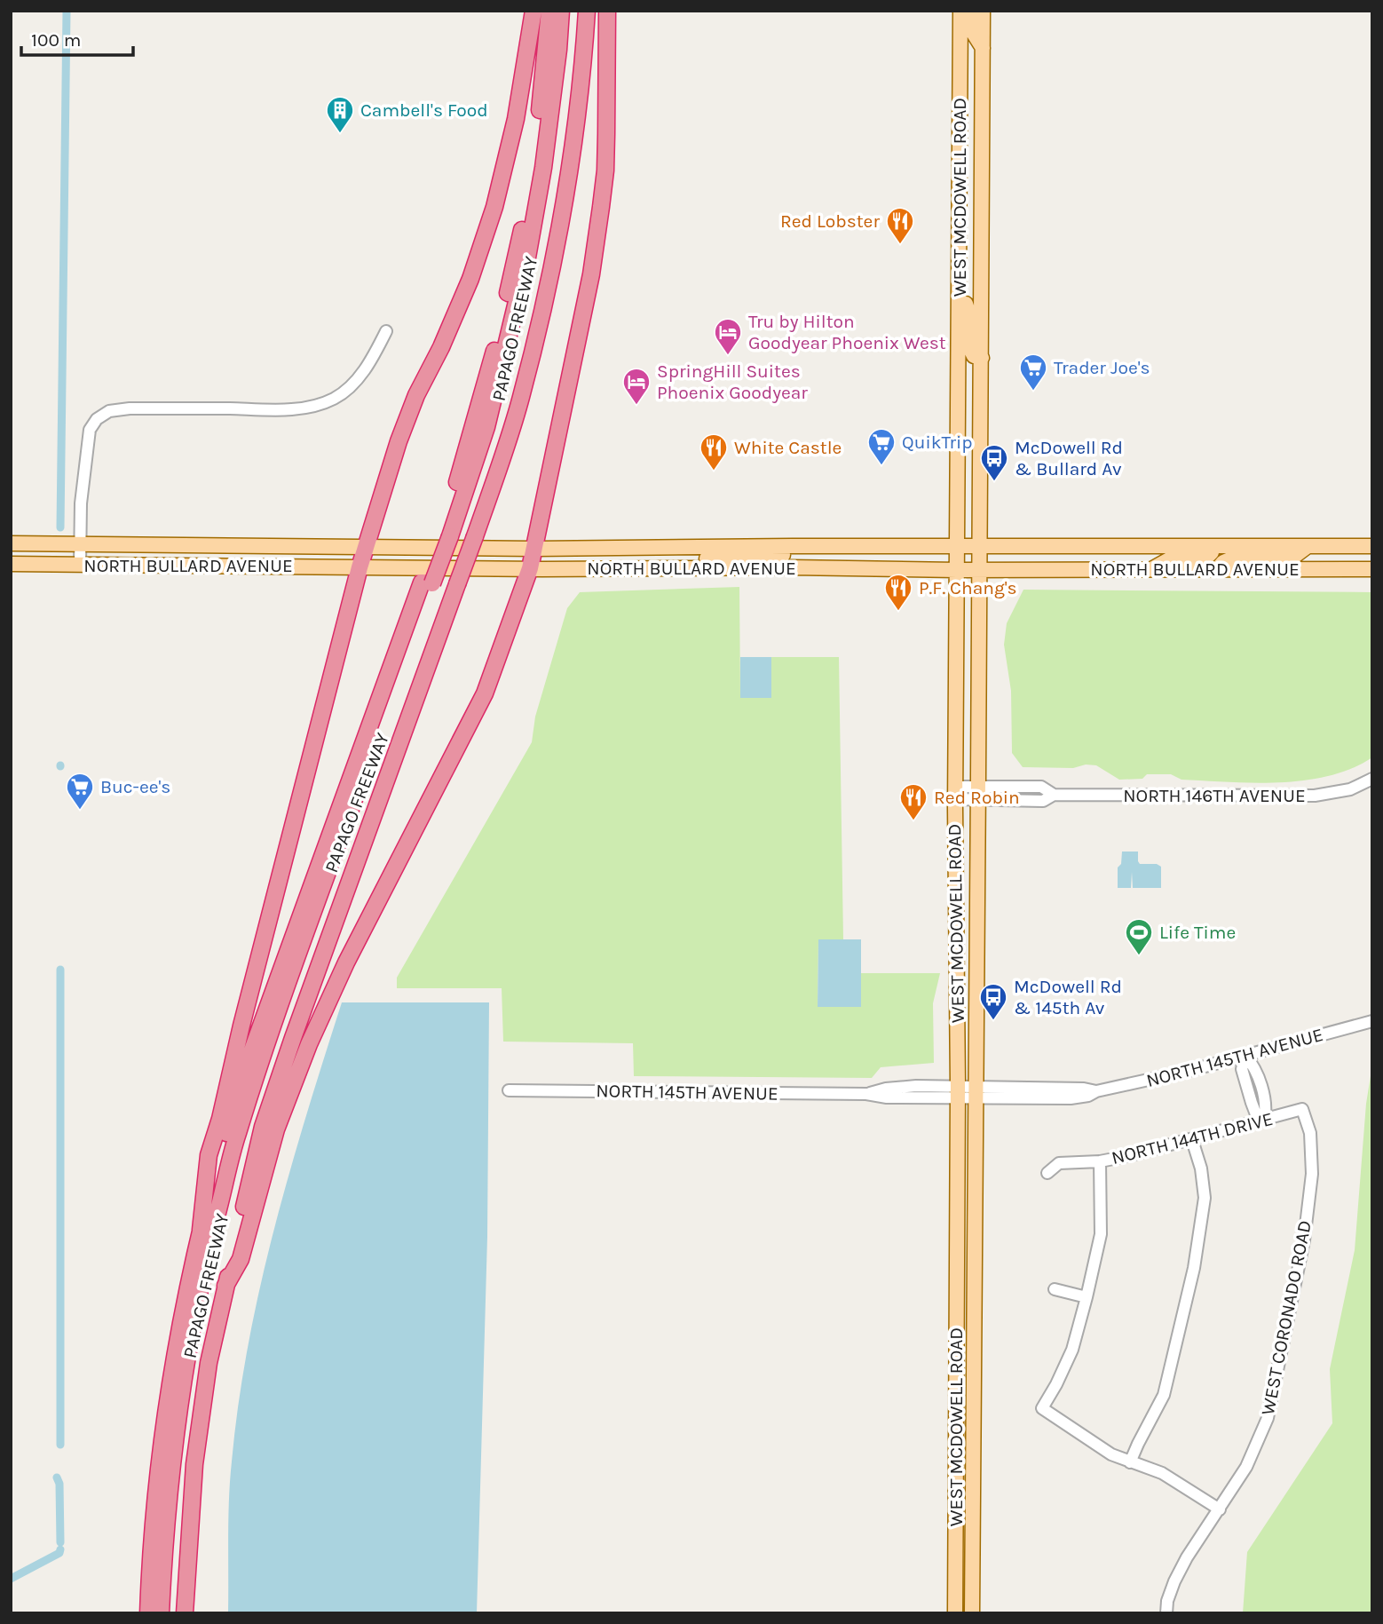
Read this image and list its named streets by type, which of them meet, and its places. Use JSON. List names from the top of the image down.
{
  "streets": {
    "highway": ["PAPAGO FREEWAY"],
    "main road": ["WEST MCDOWELL ROAD", "NORTH BULLARD AVENUE"],
    "street": [
      "NORTH 146TH AVENUE",
      "NORTH 145TH AVENUE",
      "NORTH 144TH DRIVE",
      "WEST CORONADO ROAD"
    ]
  },
  "crossings": [
    ["WEST MCDOWELL ROAD", "NORTH BULLARD AVENUE"],
    ["WEST MCDOWELL ROAD", "NORTH 146TH AVENUE"],
    ["WEST MCDOWELL ROAD", "NORTH 145TH AVENUE"],
    ["NORTH 144TH DRIVE", "WEST CORONADO ROAD"]
  ],
  "places": {
    "building": ["Cambell's Food"],
    "restaurant": [
      "Red Lobster",
      "White Castle",
      "P.F. Chang's",
      "Red Robin"
    ],
    "hotel": ["Tru by Hilton Goodyear Phoenix West", "SpringHill Suites Phoenix Goodyear"],
    "supermarket": ["Trader Joe's", "QuikTrip", "Buc-ee's"],
    "bus stop": ["McDowell Rd & Bullard Av", "McDowell Rd & 145th Av"],
    "sports": ["Life Time"]
  },
  "scale_bar": "100 m"
}
